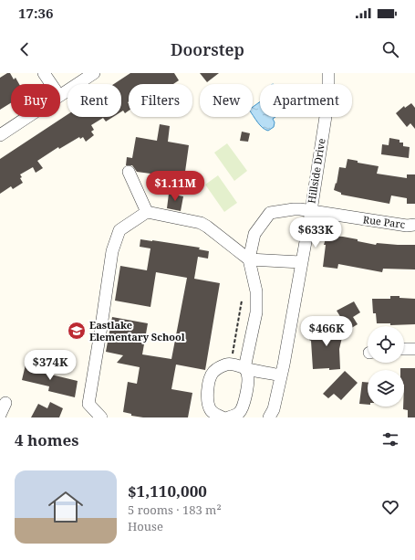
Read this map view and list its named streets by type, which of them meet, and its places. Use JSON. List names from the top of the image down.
{
  "streets": {
    "street": ["Hillside Drive", "Rue Parc"]
  },
  "crossings": [
    ["Hillside Drive", "Rue Parc"]
  ],
  "places": {
    "school or university": ["Eastlake Elementary School"]
  },
  "page": {
    "status": "17:36",
    "header": "Doorstep",
    "chip": [
      "Buy",
      "Rent",
      "Filters",
      "New",
      "Apartment"
    ],
    "price": [
      "$1.11M",
      "$633K",
      "$466K",
      "$374K"
    ],
    "heading": "4 homes",
    "list": [
      {
        "name": "$1,110,000",
        "note": "5 rooms · 183 m² · House"
      }
    ]
  }
}
